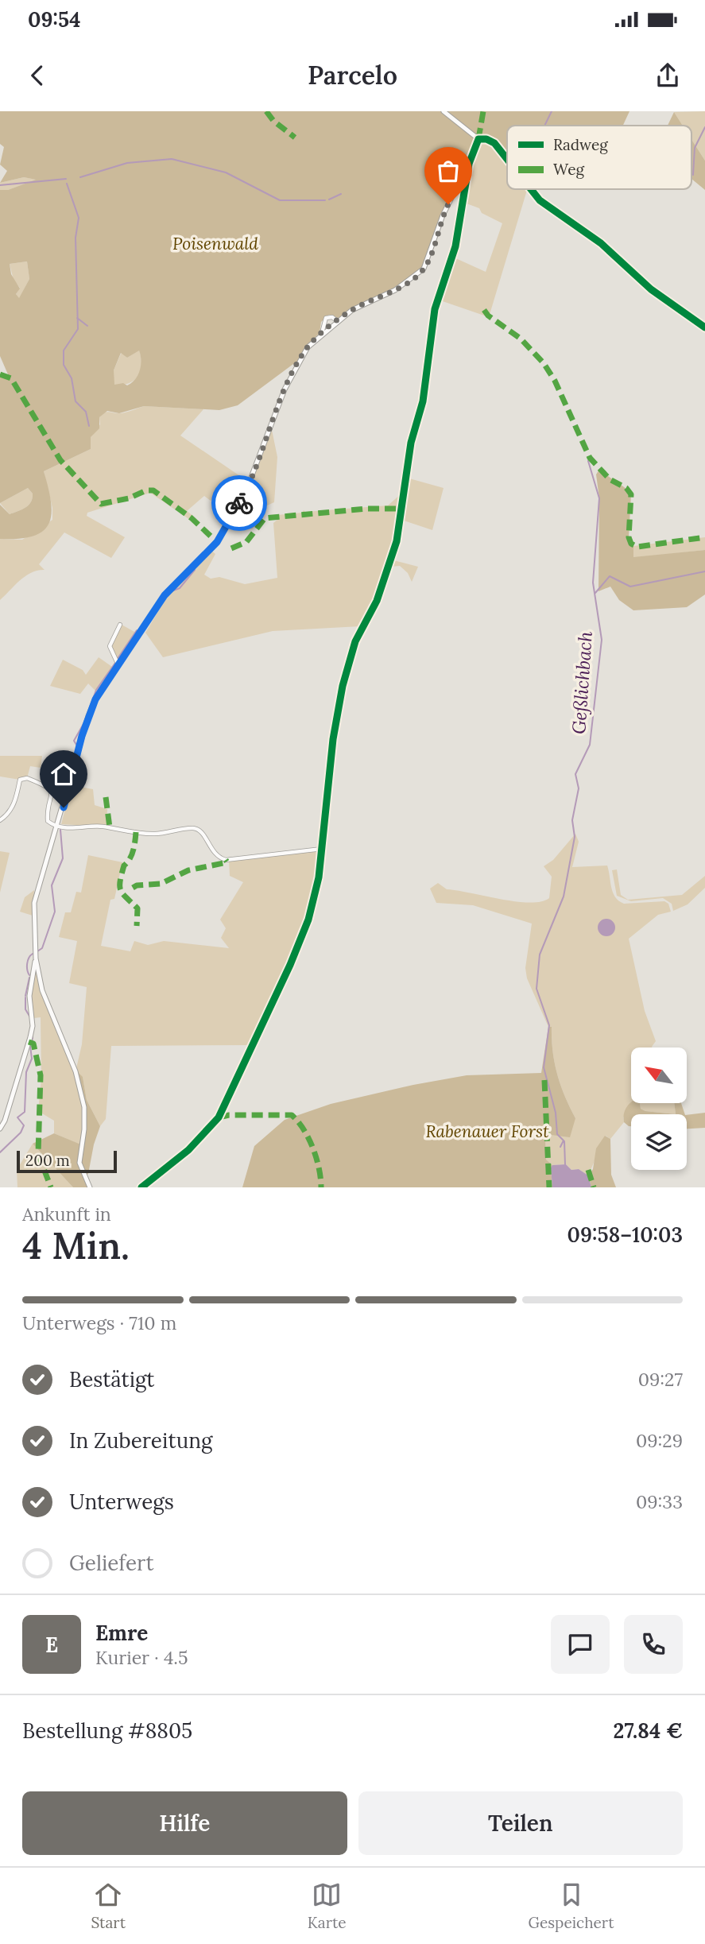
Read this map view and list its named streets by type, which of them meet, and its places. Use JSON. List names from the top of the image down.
{
  "water": ["Geßlichbach"],
  "parks": ["Poisenwald", "Rabenauer Forst"],
  "legend": ["Radweg", "Weg"],
  "scale_bar": "200 m",
  "north": "top left",
  "page": {
    "status": "09:54",
    "header": "Parcelo",
    "scale": "200 m",
    "heading": ["4 Min.", "Ankunft in", "09:58–10:03"],
    "panel": [
      "Emre",
      "Kurier · 4.5",
      "Bestellung #8805",
      "27.84 €"
    ],
    "bar": "Unterwegs · 710 m",
    "list": [
      ["Bestätigt", "09:27"],
      ["In Zubereitung", "09:29"],
      ["Unterwegs", "09:33"],
      "Geliefert"
    ],
    "round": "E",
    "buttons": ["Hilfe", "Teilen"],
    "tabs": ["Start", "Karte", "Gespeichert"]
  }
}
